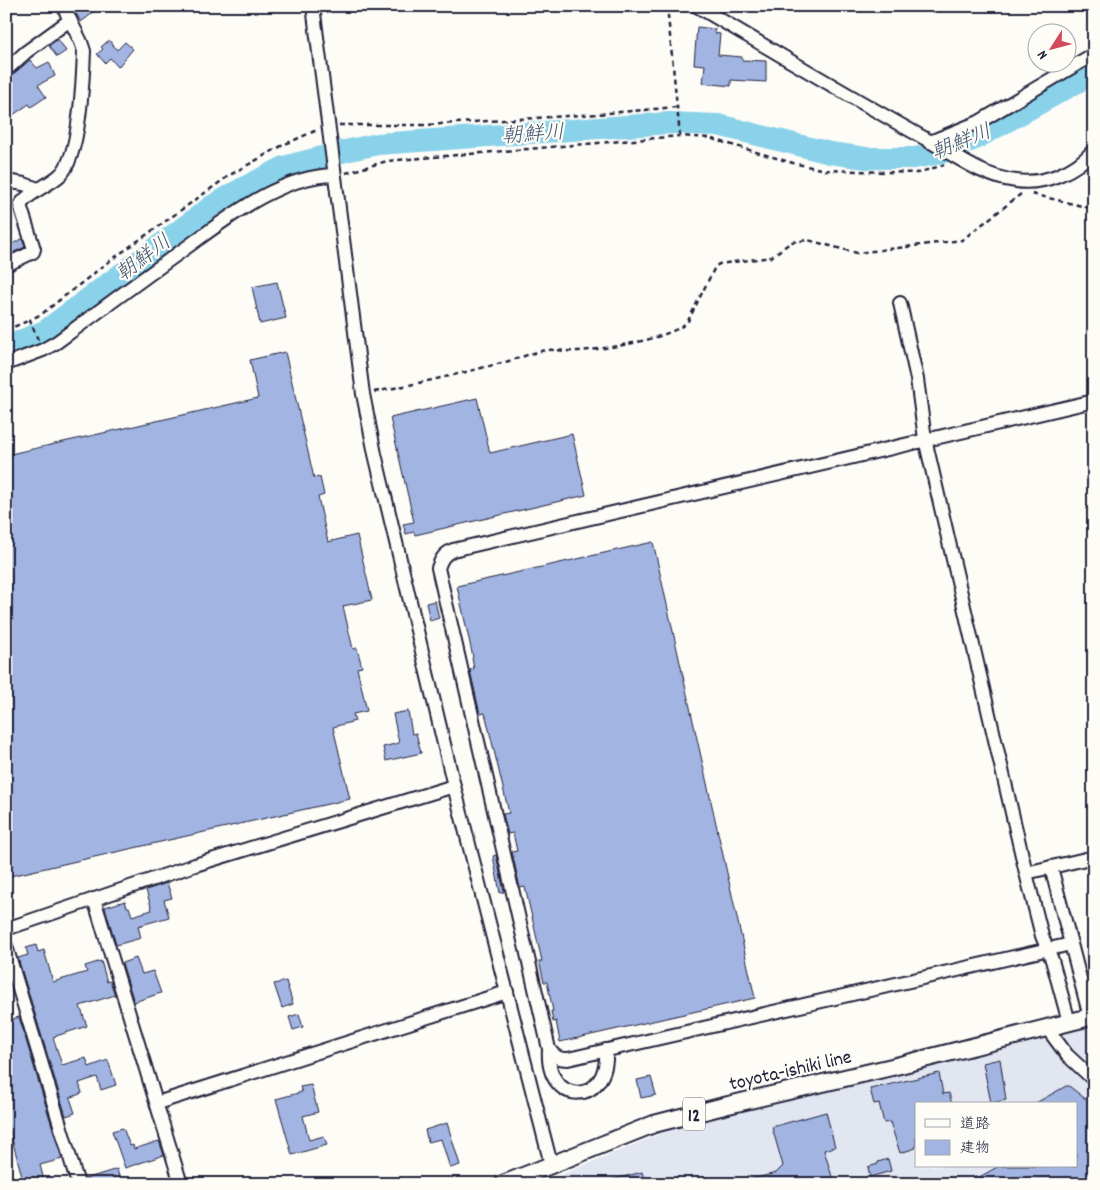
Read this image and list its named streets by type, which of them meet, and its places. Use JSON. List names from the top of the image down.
{
  "streets": {
    "main road": ["toyota-ishiki line", "12"]
  },
  "water": ["朝鮮川"],
  "legend": ["道路", "建物"],
  "north": "bottom left"
}
